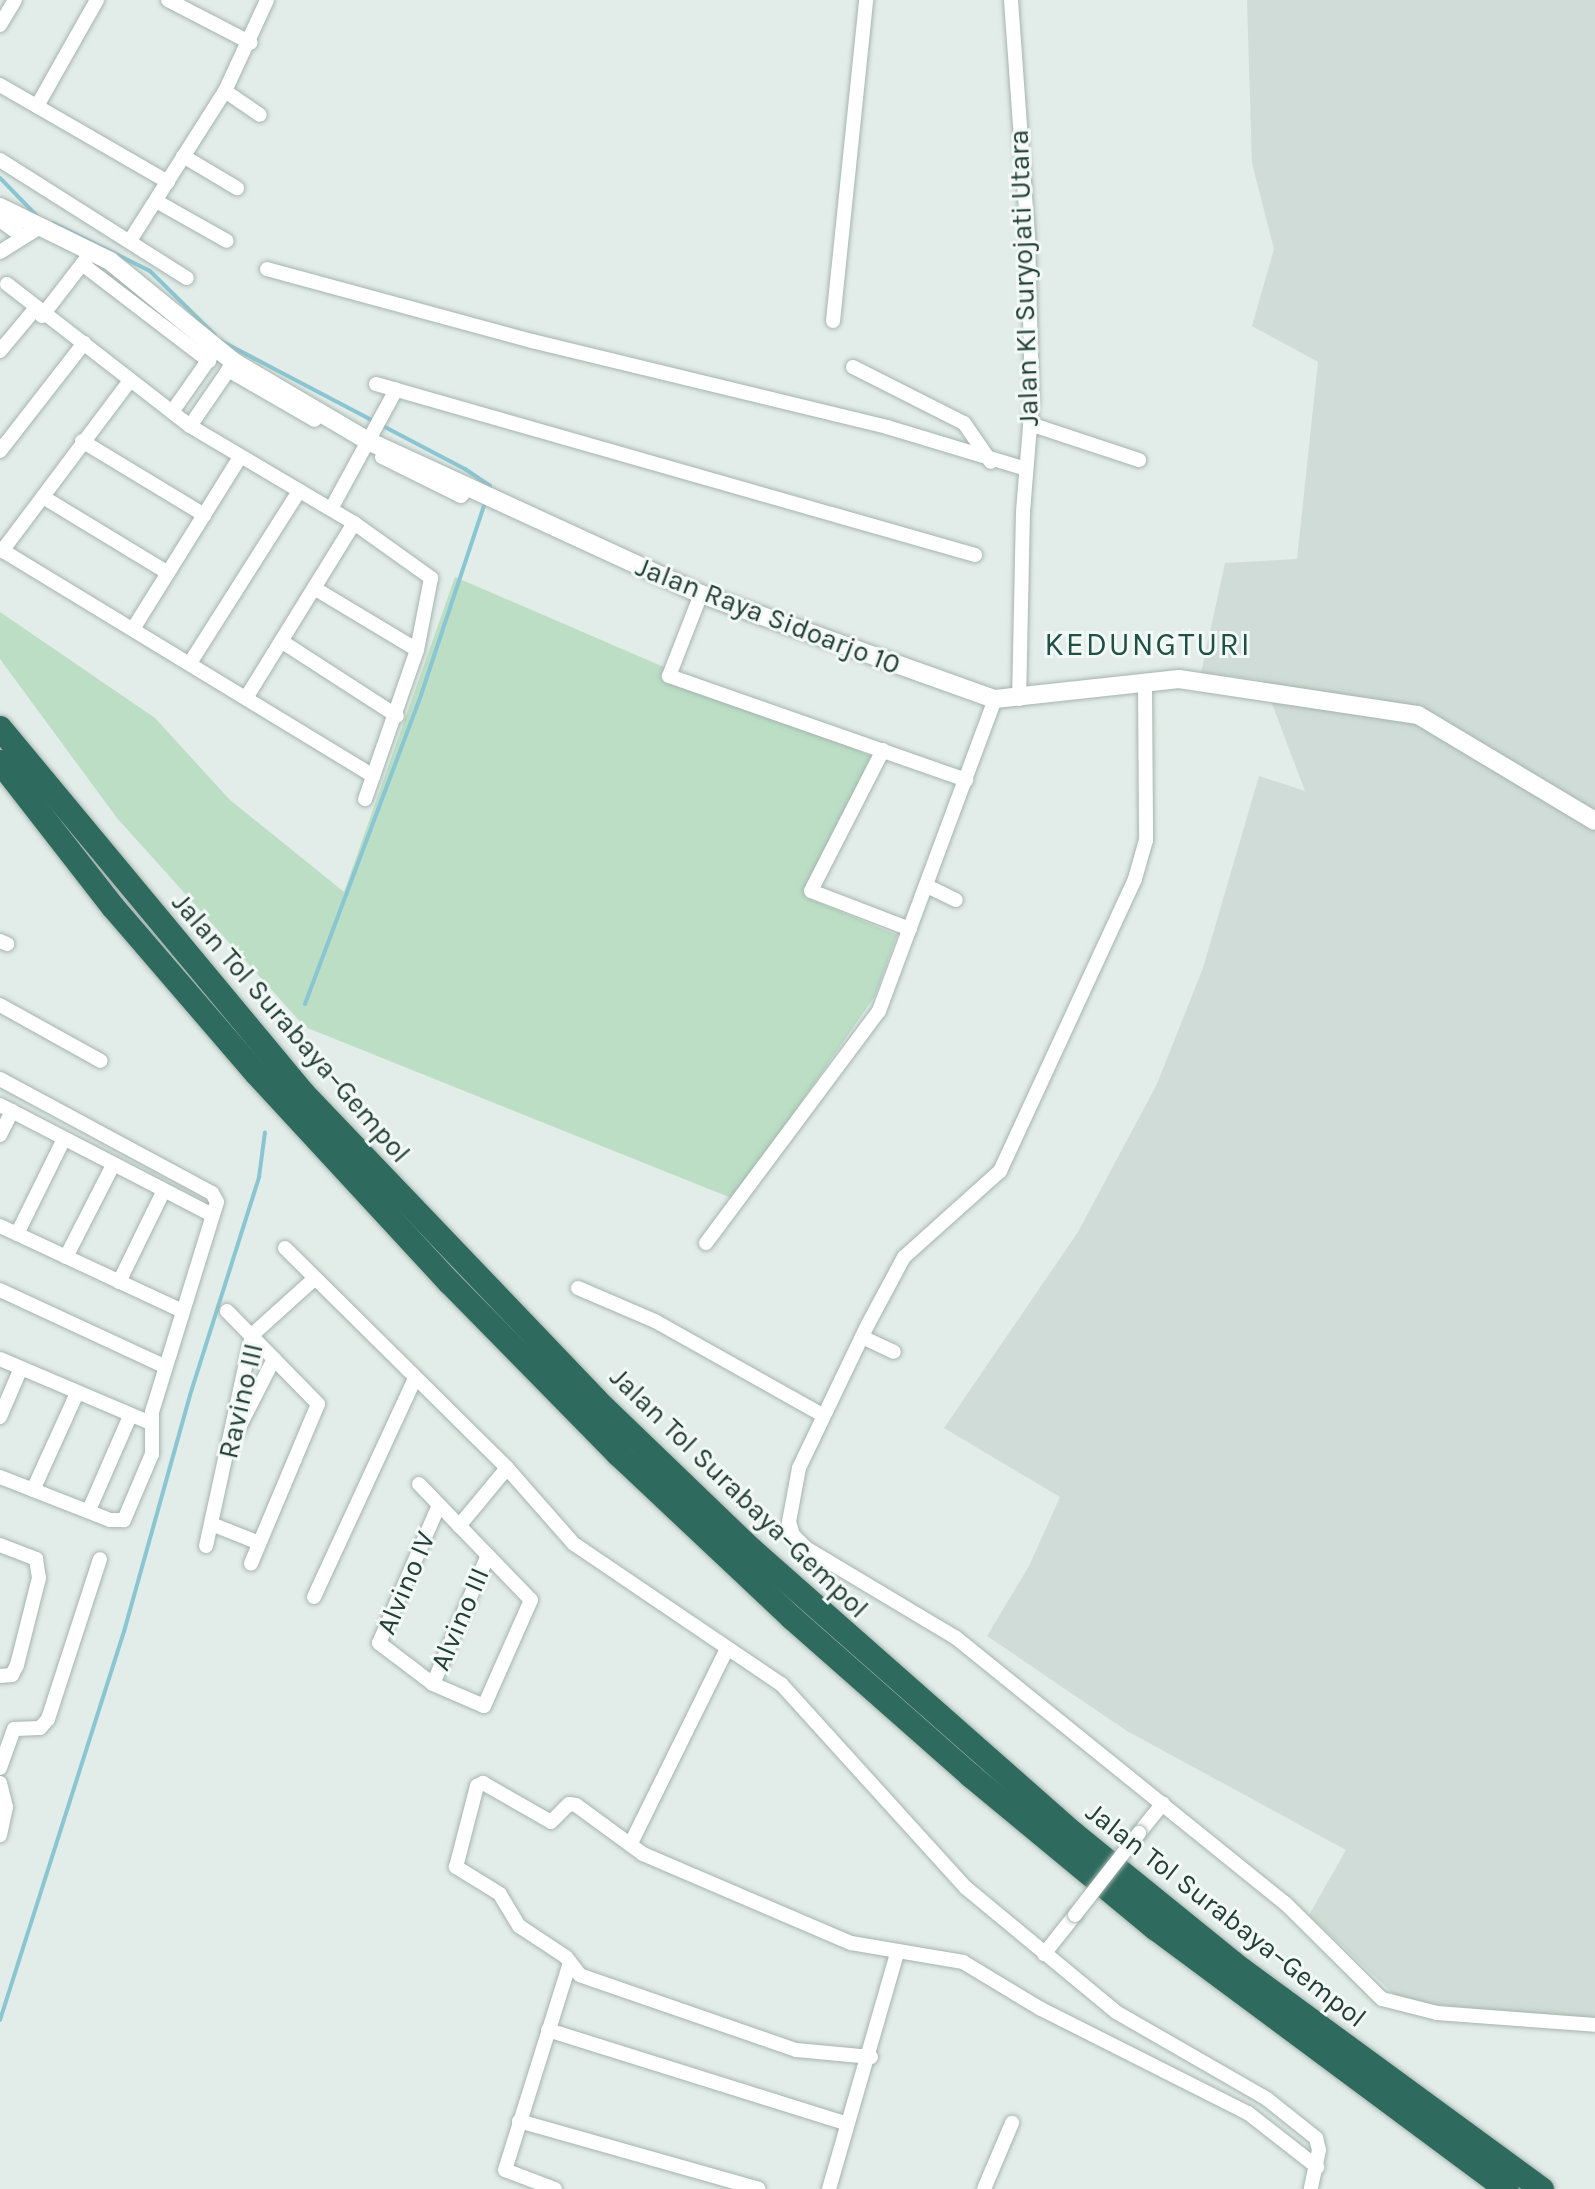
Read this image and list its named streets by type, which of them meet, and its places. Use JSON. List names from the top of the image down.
{
  "streets": {
    "highway": ["Jalan Tol Surabaya–Gempol"],
    "street": [
      "Jalan KI Suryojati Utara",
      "Jalan Raya Sidoarjo 10",
      "Ravino III",
      "Alvino IV",
      "Alvino III"
    ]
  },
  "crossings": [
    ["Jalan KI Suryojati Utara", "Jalan Raya Sidoarjo 10"],
    ["Alvino IV", "Alvino III"]
  ],
  "districts": ["KEDUNGTURI"]
}
